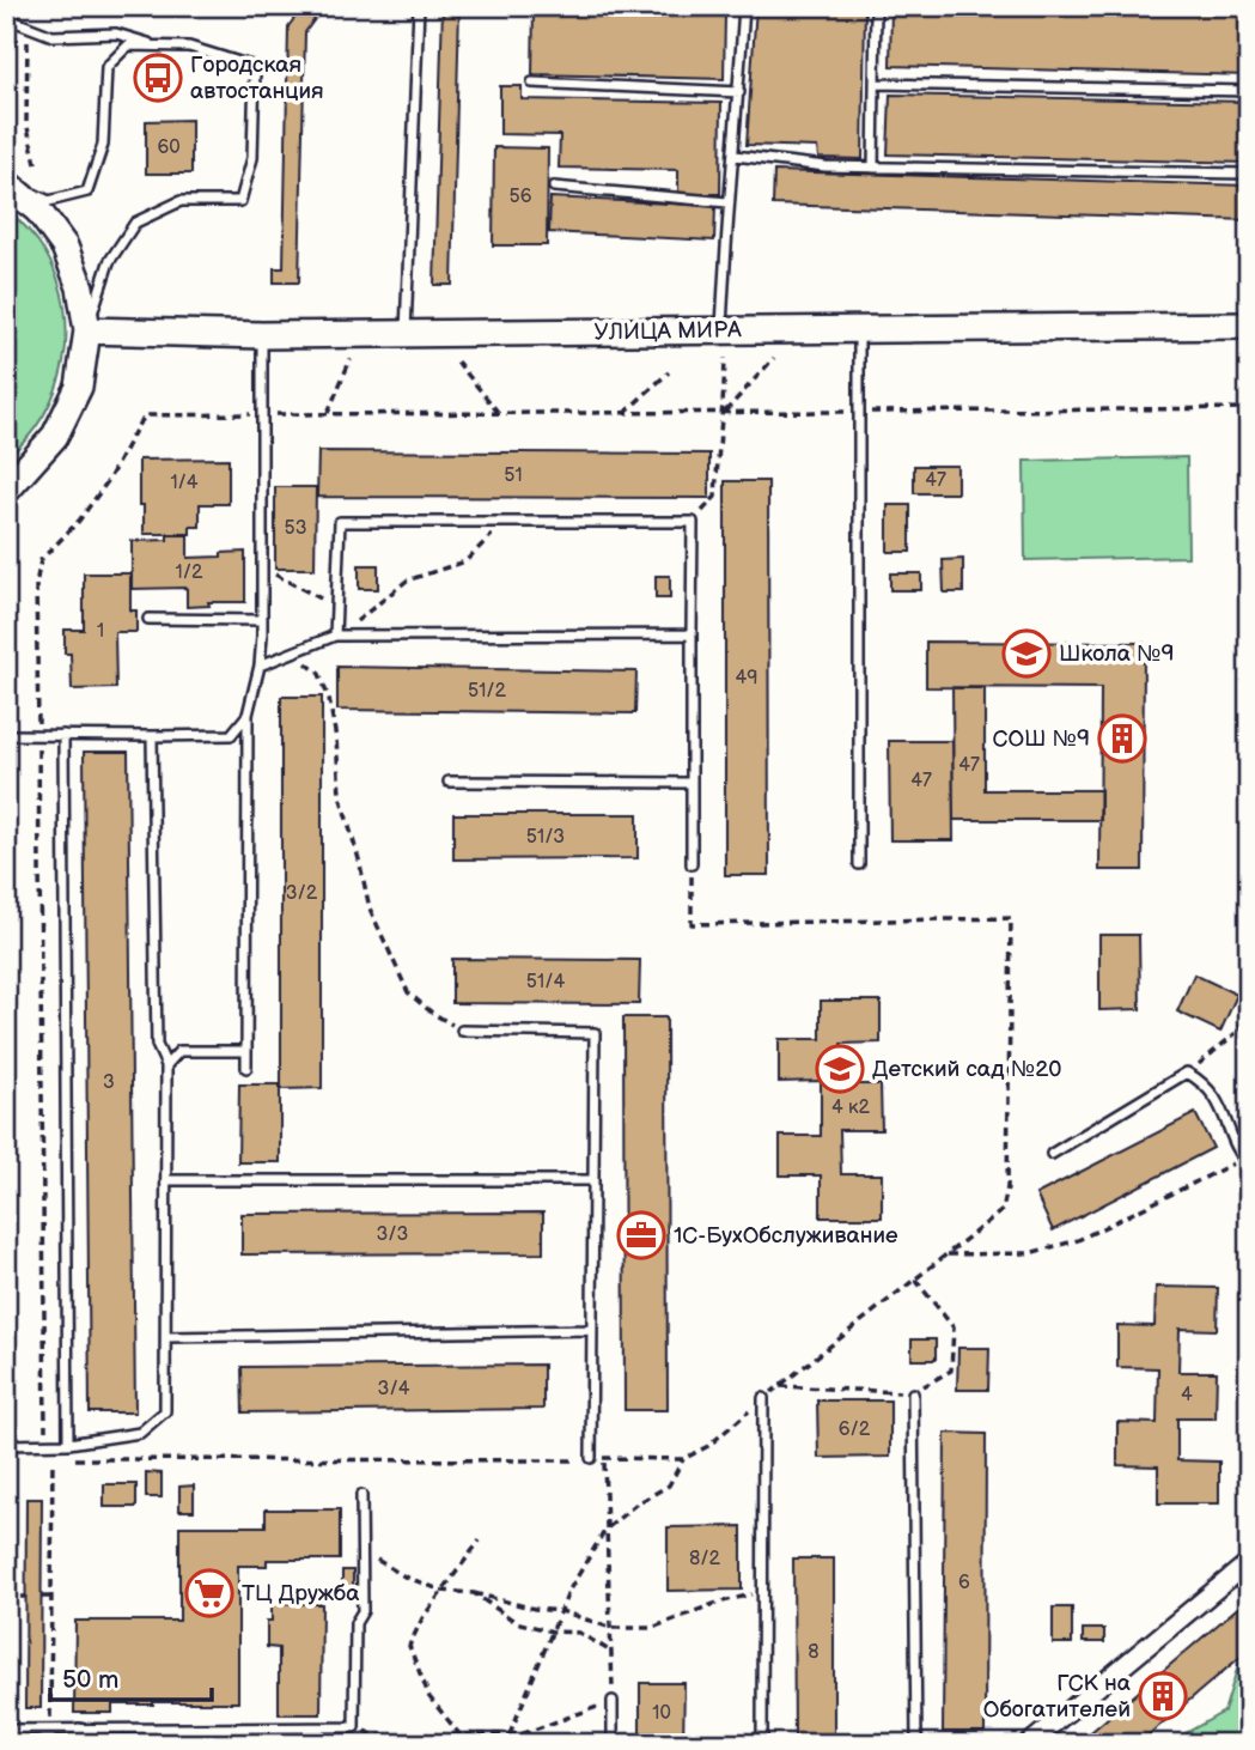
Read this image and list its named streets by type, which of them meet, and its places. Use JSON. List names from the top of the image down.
{
  "streets": {
    "main road": ["УЛИЦА МИРА"]
  },
  "places": {
    "bus stop": ["Городская автостанция"],
    "school or university": ["Школа №9", "Детский сад №20"],
    "building": ["СОШ №9", "ГСК на Обогатителей"],
    "office": ["1С-БухОбслуживание"],
    "supermarket": ["ТЦ Дружба"]
  },
  "house_numbers": [
    "60",
    "56",
    "51",
    "47",
    "1/4",
    "53",
    "1/2",
    "1",
    "49",
    "51/2",
    "47",
    "47",
    "51/3",
    "3/2",
    "51/4",
    "3",
    "4 к2",
    "3/3",
    "3/4",
    "4",
    "6/2",
    "8/2",
    "6",
    "8",
    "10"
  ],
  "scale_bar": "50 m"
}
